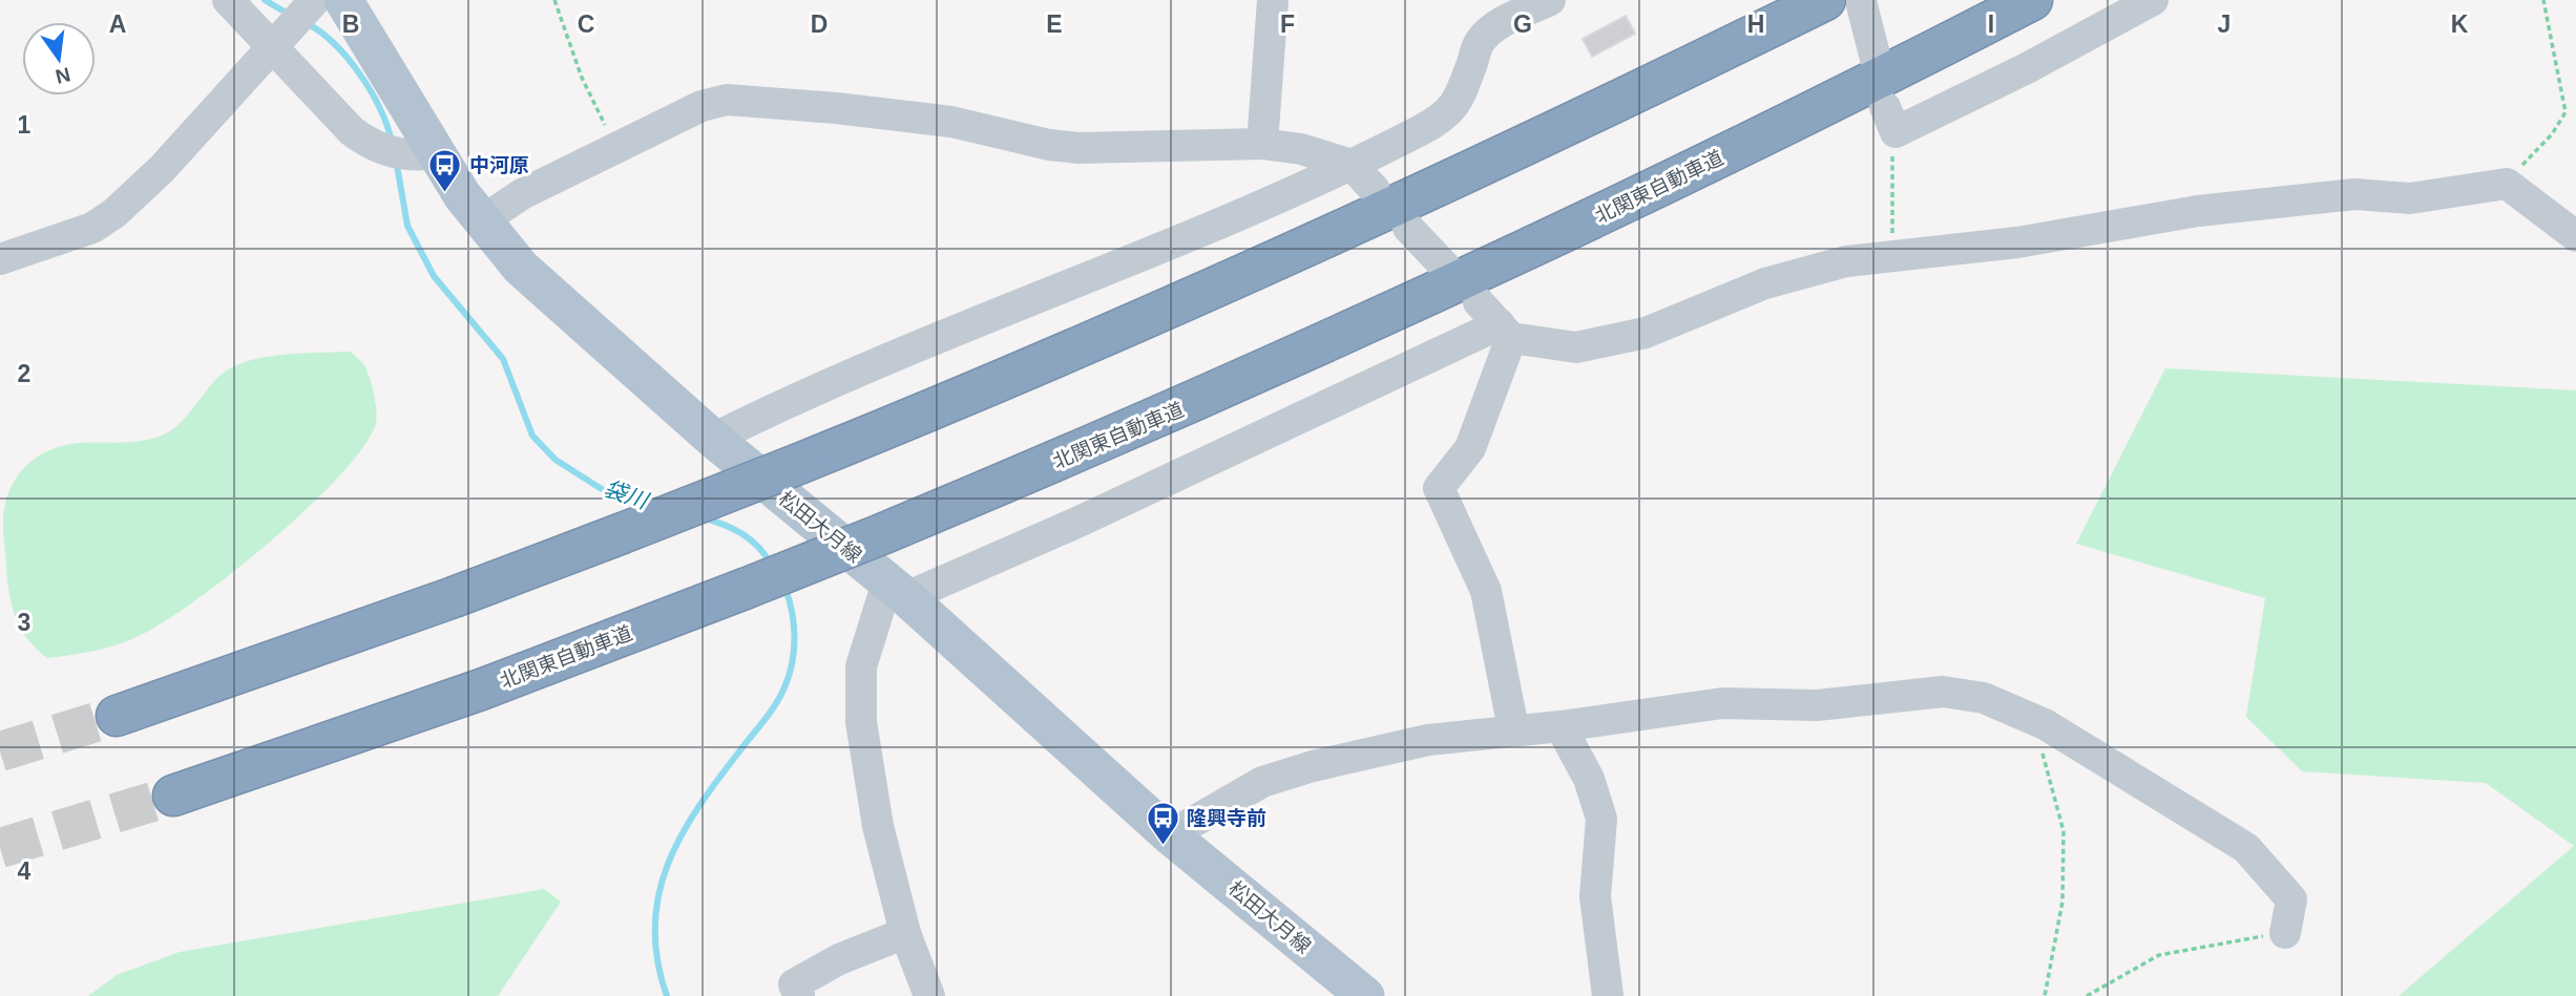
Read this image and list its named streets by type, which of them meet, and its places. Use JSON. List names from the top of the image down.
{
  "streets": {
    "highway": ["北関東自動車道"],
    "main road": ["松田大月線"]
  },
  "water": ["袋川"],
  "places": {
    "bus stop": ["中河原", "隆興寺前"]
  },
  "north": "bottom",
  "grid": {
    "columns": [
      "A",
      "B",
      "C",
      "D",
      "E",
      "F",
      "G",
      "H",
      "I",
      "J",
      "K"
    ],
    "rows": [
      "1",
      "2",
      "3",
      "4"
    ]
  }
}
